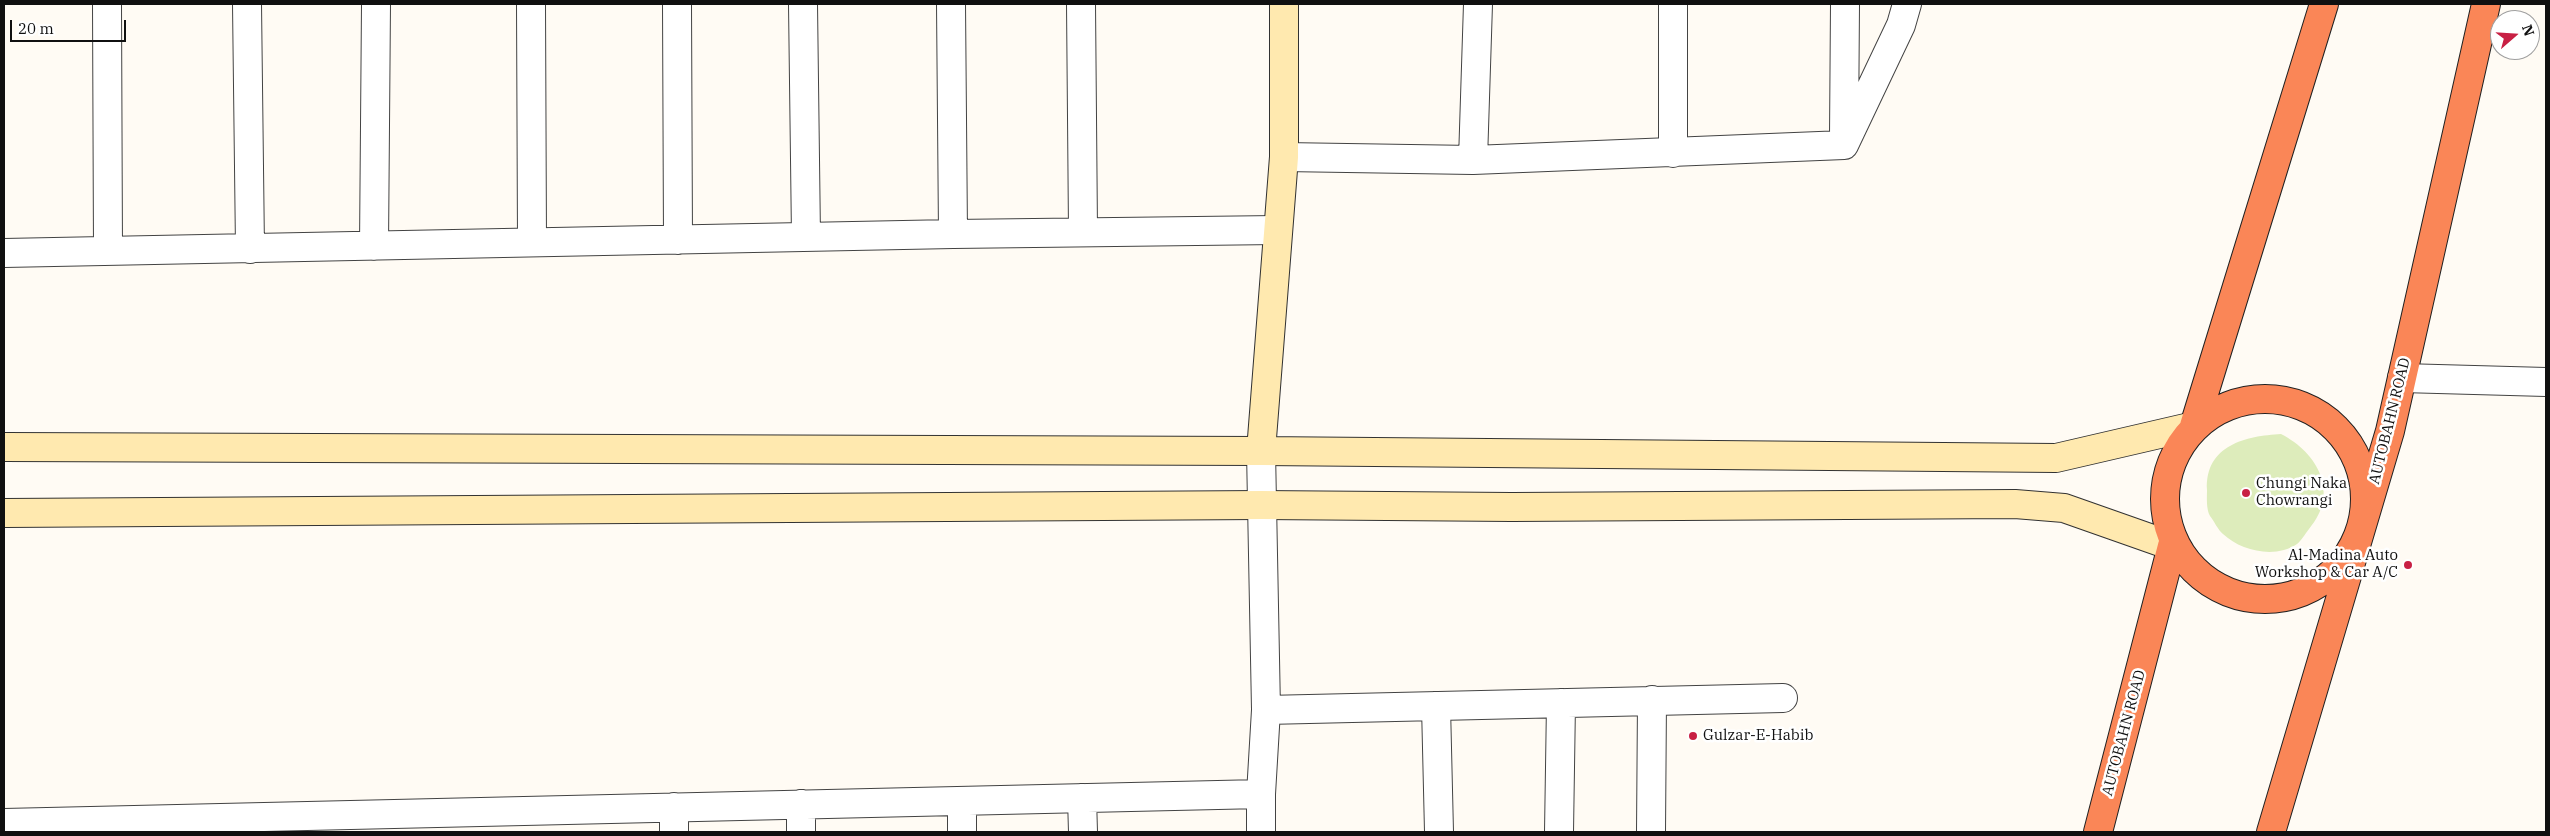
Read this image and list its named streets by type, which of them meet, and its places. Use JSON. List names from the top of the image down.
{
  "streets": {
    "highway": ["AUTOBAHN ROAD"]
  },
  "places": ["Chungi Naka Chowrangi", "Al-Madina Auto Workshop & Car A/C", "Gulzar-E-Habib"],
  "scale_bar": "20 m",
  "north": "right"
}
